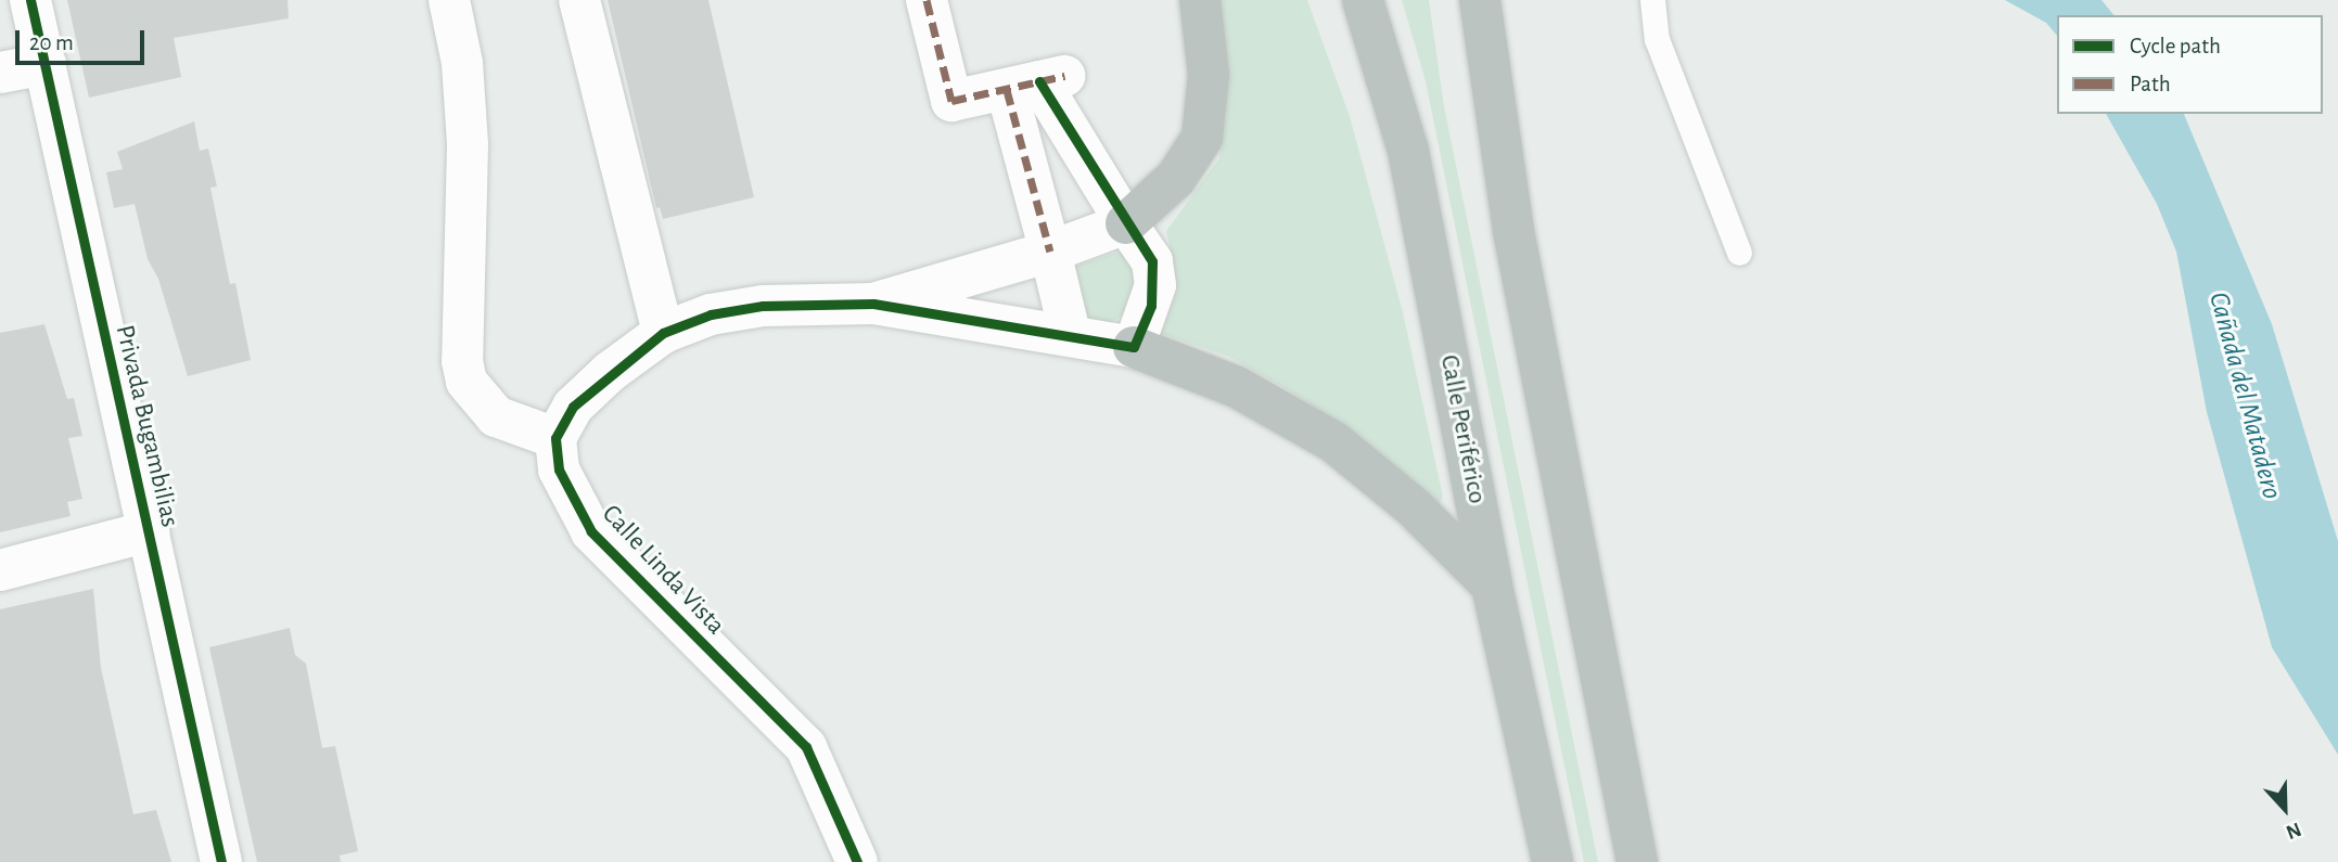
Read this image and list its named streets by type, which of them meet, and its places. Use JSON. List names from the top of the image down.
{
  "streets": {
    "highway": ["Calle Periférico"],
    "street": ["Privada Bugambilias", "Calle Linda Vista"]
  },
  "water": ["Cañada del Matadero"],
  "legend": ["Cycle path", "Path"],
  "scale_bar": "20 m",
  "north": "bottom"
}
